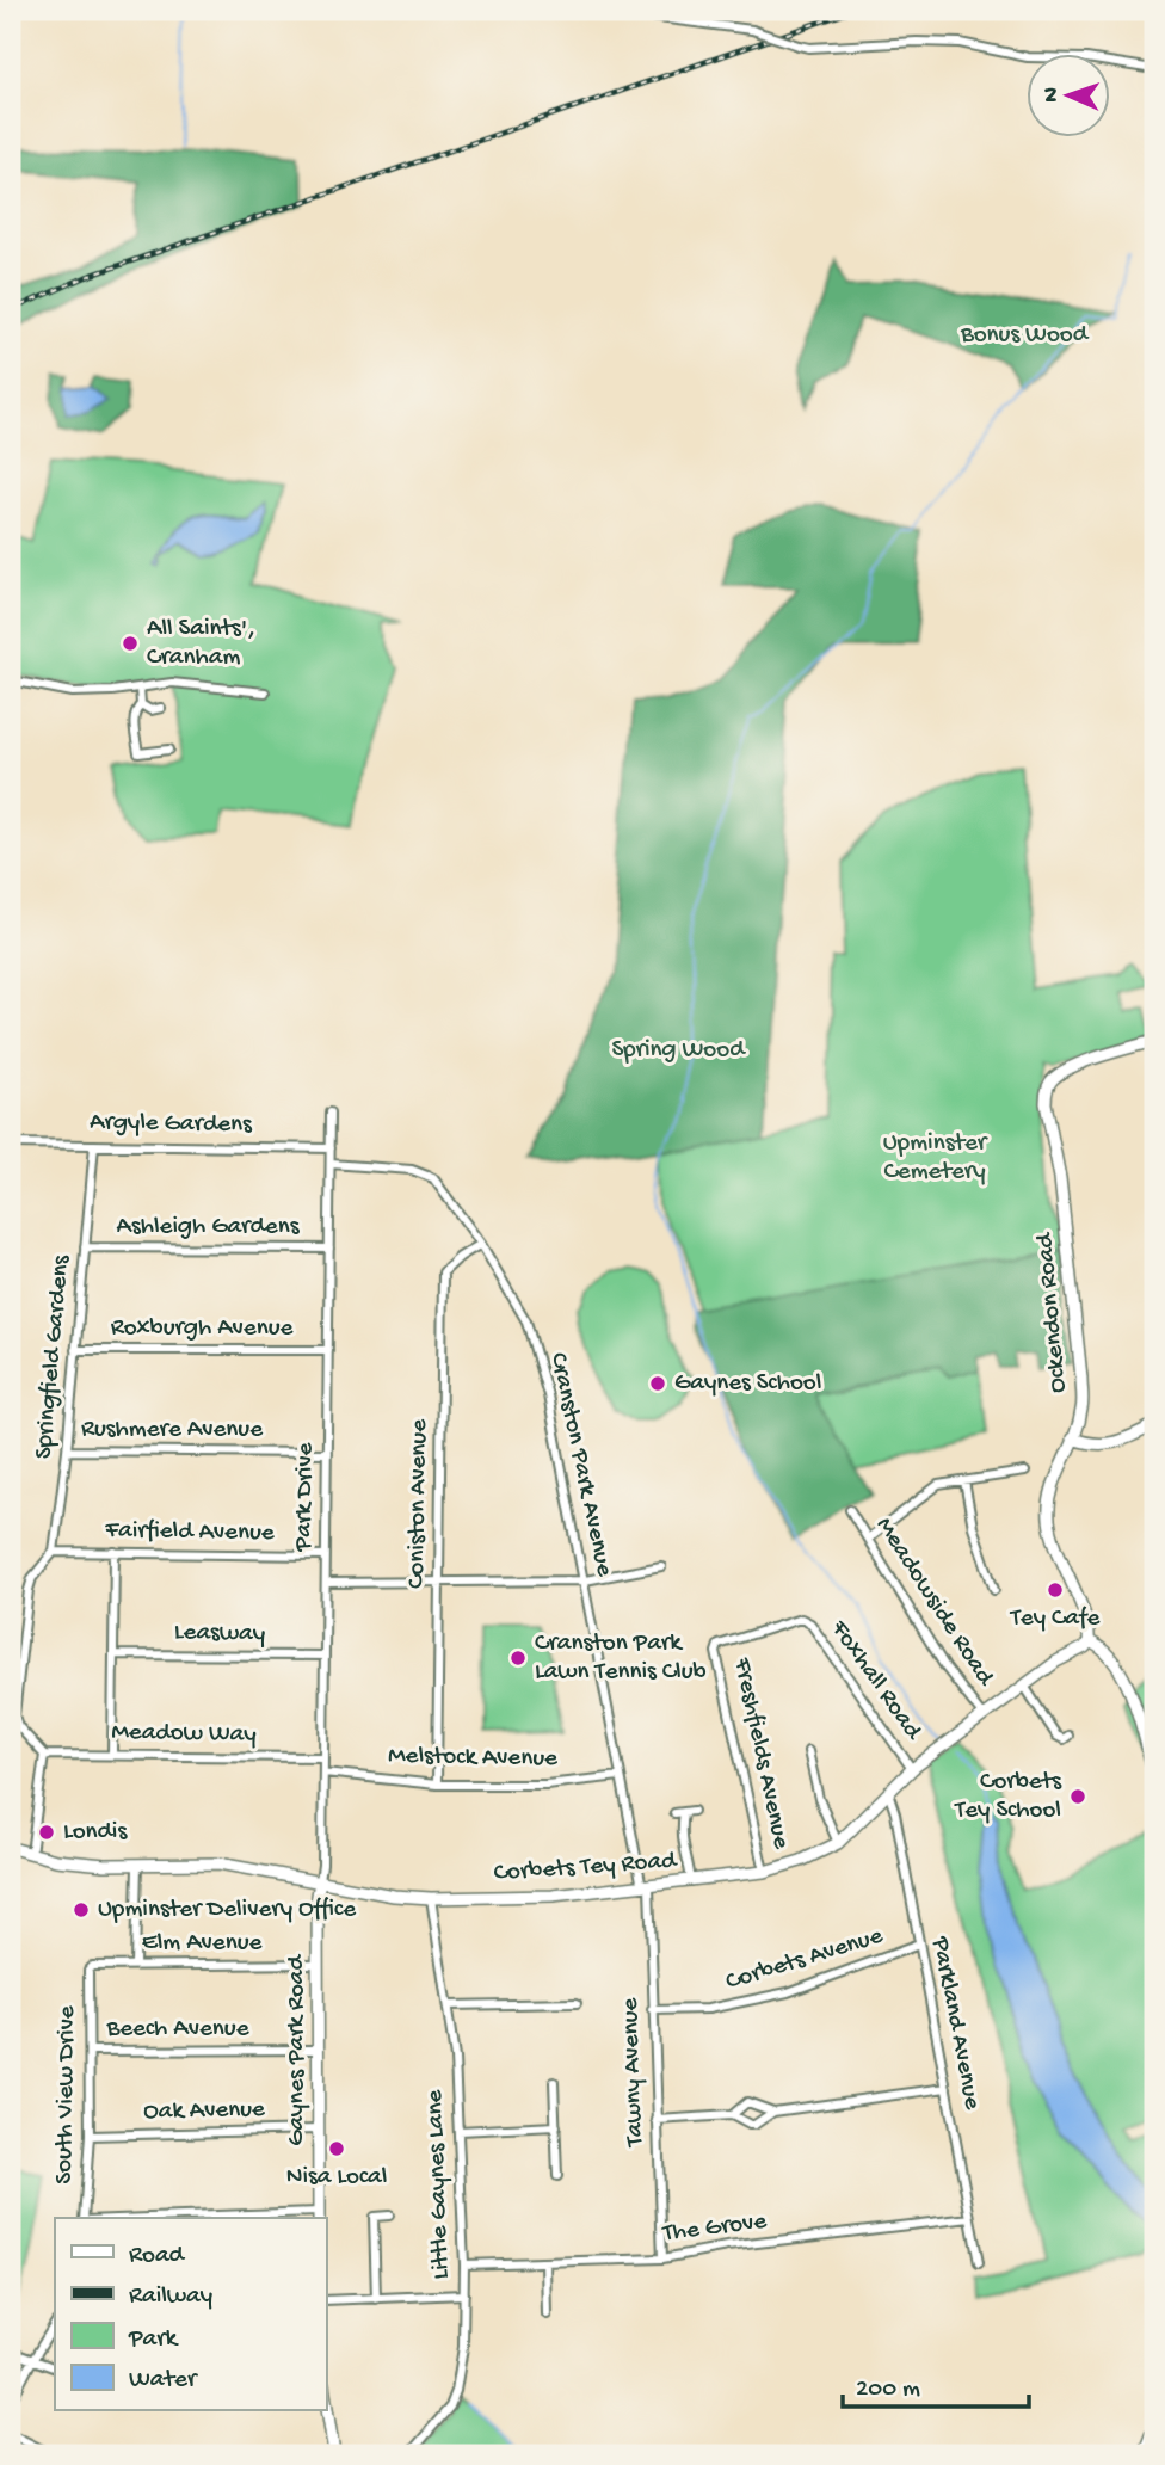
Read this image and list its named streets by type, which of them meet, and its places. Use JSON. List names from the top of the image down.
{
  "streets": {
    "main road": ["Ockendon Road", "Corbets Tey Road", "Gaynes Park Road"],
    "street": [
      "Argyle Gardens",
      "Ashleigh Gardens",
      "Roxburgh Avenue",
      "Springfield Gardens",
      "Rushmere Avenue",
      "Cranston Park Avenue",
      "Park Drive",
      "Coniston Avenue",
      "Fairfield Avenue",
      "Meadowside Road",
      "Leasway",
      "Foxhall Road",
      "Meadow Way",
      "Freshfields Avenue",
      "Melstock Avenue",
      "Elm Avenue",
      "Corbets Avenue",
      "Parkland Avenue",
      "Beech Avenue",
      "Tawny Avenue",
      "South View Drive",
      "Oak Avenue",
      "Little Gaynes Lane",
      "The Grove"
    ]
  },
  "crossings": [
    ["Argyle Gardens", "Springfield Gardens"],
    ["Argyle Gardens", "Park Drive"],
    ["Ashleigh Gardens", "Springfield Gardens"],
    ["Ashleigh Gardens", "Park Drive"],
    ["Ockendon Road", "Corbets Tey Road"],
    ["Roxburgh Avenue", "Springfield Gardens"],
    ["Roxburgh Avenue", "Park Drive"],
    ["Springfield Gardens", "Rushmere Avenue"],
    ["Springfield Gardens", "Fairfield Avenue"],
    ["Springfield Gardens", "Meadow Way"],
    ["Rushmere Avenue", "Park Drive"],
    ["Cranston Park Avenue", "Park Drive"],
    ["Cranston Park Avenue", "Coniston Avenue"],
    ["Cranston Park Avenue", "Melstock Avenue"],
    ["Cranston Park Avenue", "Corbets Tey Road"],
    ["Cranston Park Avenue", "Tawny Avenue"],
    ["Park Drive", "Fairfield Avenue"],
    ["Park Drive", "Leasway"],
    ["Park Drive", "Meadow Way"],
    ["Park Drive", "Melstock Avenue"],
    ["Park Drive", "Corbets Tey Road"],
    ["Park Drive", "Gaynes Park Road"],
    ["Coniston Avenue", "Melstock Avenue"],
    ["Meadowside Road", "Corbets Tey Road"],
    ["Foxhall Road", "Freshfields Avenue"],
    ["Foxhall Road", "Corbets Tey Road"],
    ["Freshfields Avenue", "Corbets Tey Road"],
    ["Corbets Tey Road", "Parkland Avenue"],
    ["Corbets Tey Road", "Gaynes Park Road"],
    ["Corbets Tey Road", "Tawny Avenue"],
    ["Corbets Tey Road", "Little Gaynes Lane"],
    ["Elm Avenue", "Gaynes Park Road"],
    ["Elm Avenue", "South View Drive"],
    ["Corbets Avenue", "Parkland Avenue"],
    ["Corbets Avenue", "Tawny Avenue"],
    ["Parkland Avenue", "The Grove"],
    ["Beech Avenue", "Gaynes Park Road"],
    ["Beech Avenue", "South View Drive"],
    ["Gaynes Park Road", "Oak Avenue"],
    ["Tawny Avenue", "The Grove"],
    ["South View Drive", "Oak Avenue"],
    ["Little Gaynes Lane", "The Grove"]
  ],
  "parks": ["Bonus Wood", "Spring Wood", "Upminster Cemetery"],
  "places": [
    "All Saints', Cranham",
    "Gaynes School",
    "Tey Cafe",
    "Cranston Park Lawn Tennis Club",
    "Corbets Tey School",
    "Londis",
    "Upminster Delivery Office",
    "Nisa Local"
  ],
  "legend": [
    "Road",
    "Railway",
    "Park",
    "Water"
  ],
  "scale_bar": "200 m",
  "north": "left"
}
